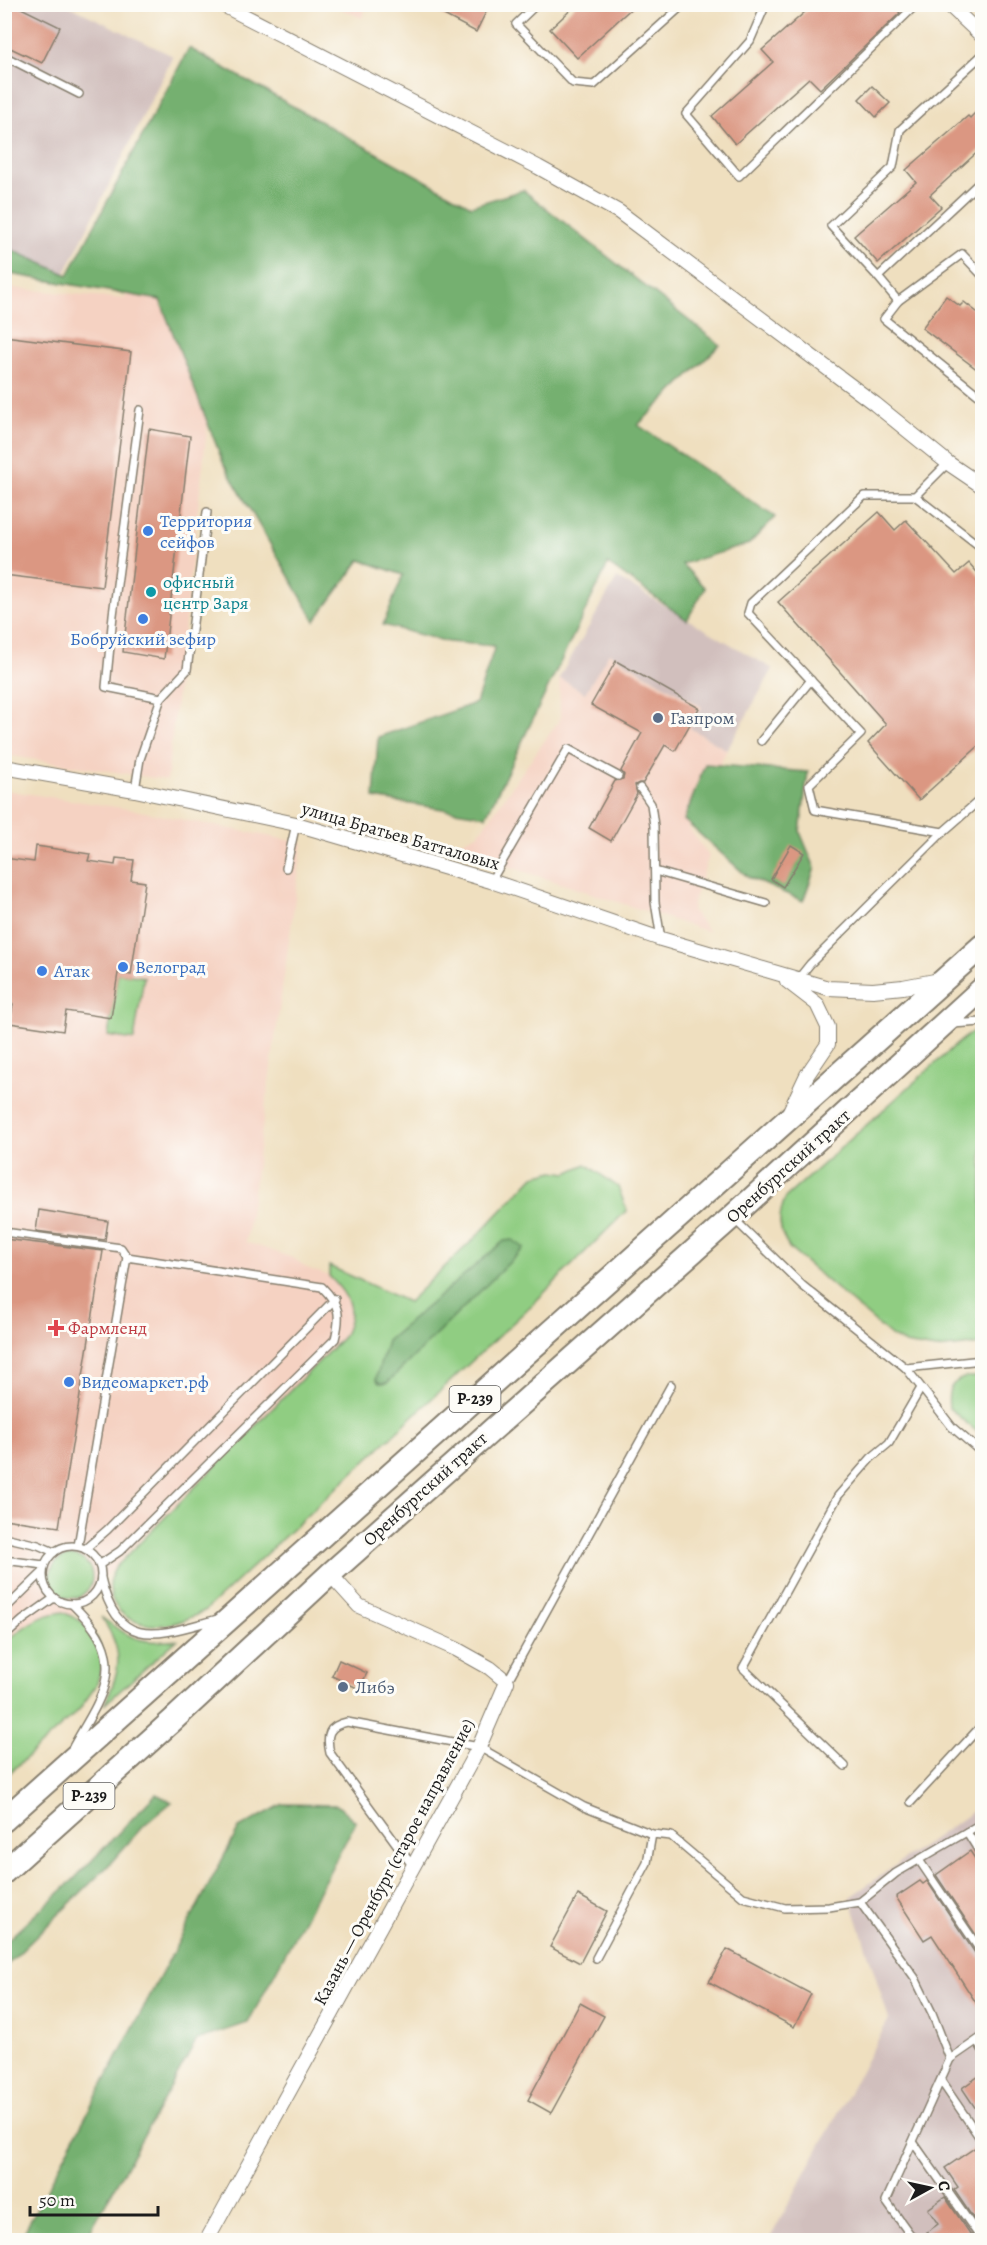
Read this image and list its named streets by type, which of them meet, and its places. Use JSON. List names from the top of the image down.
{
  "streets": {
    "main road": ["Оренбургский тракт", "Р-239"],
    "street": ["улица Братьев Батталовых", "Казань — Оренбург (старое направление)"]
  },
  "crossings": [
    ["улица Братьев Батталовых", "Оренбургский тракт"]
  ],
  "places": {
    "other": [
      "Территория сейфов",
      "офисный центр Заря",
      "Бобруйский зефир",
      "Газпром",
      "Велоград",
      "Атак",
      "Видеомаркет.рф",
      "Либэ"
    ],
    "health": ["Фармленд"]
  },
  "scale_bar": "50 m",
  "north": "right"
}
